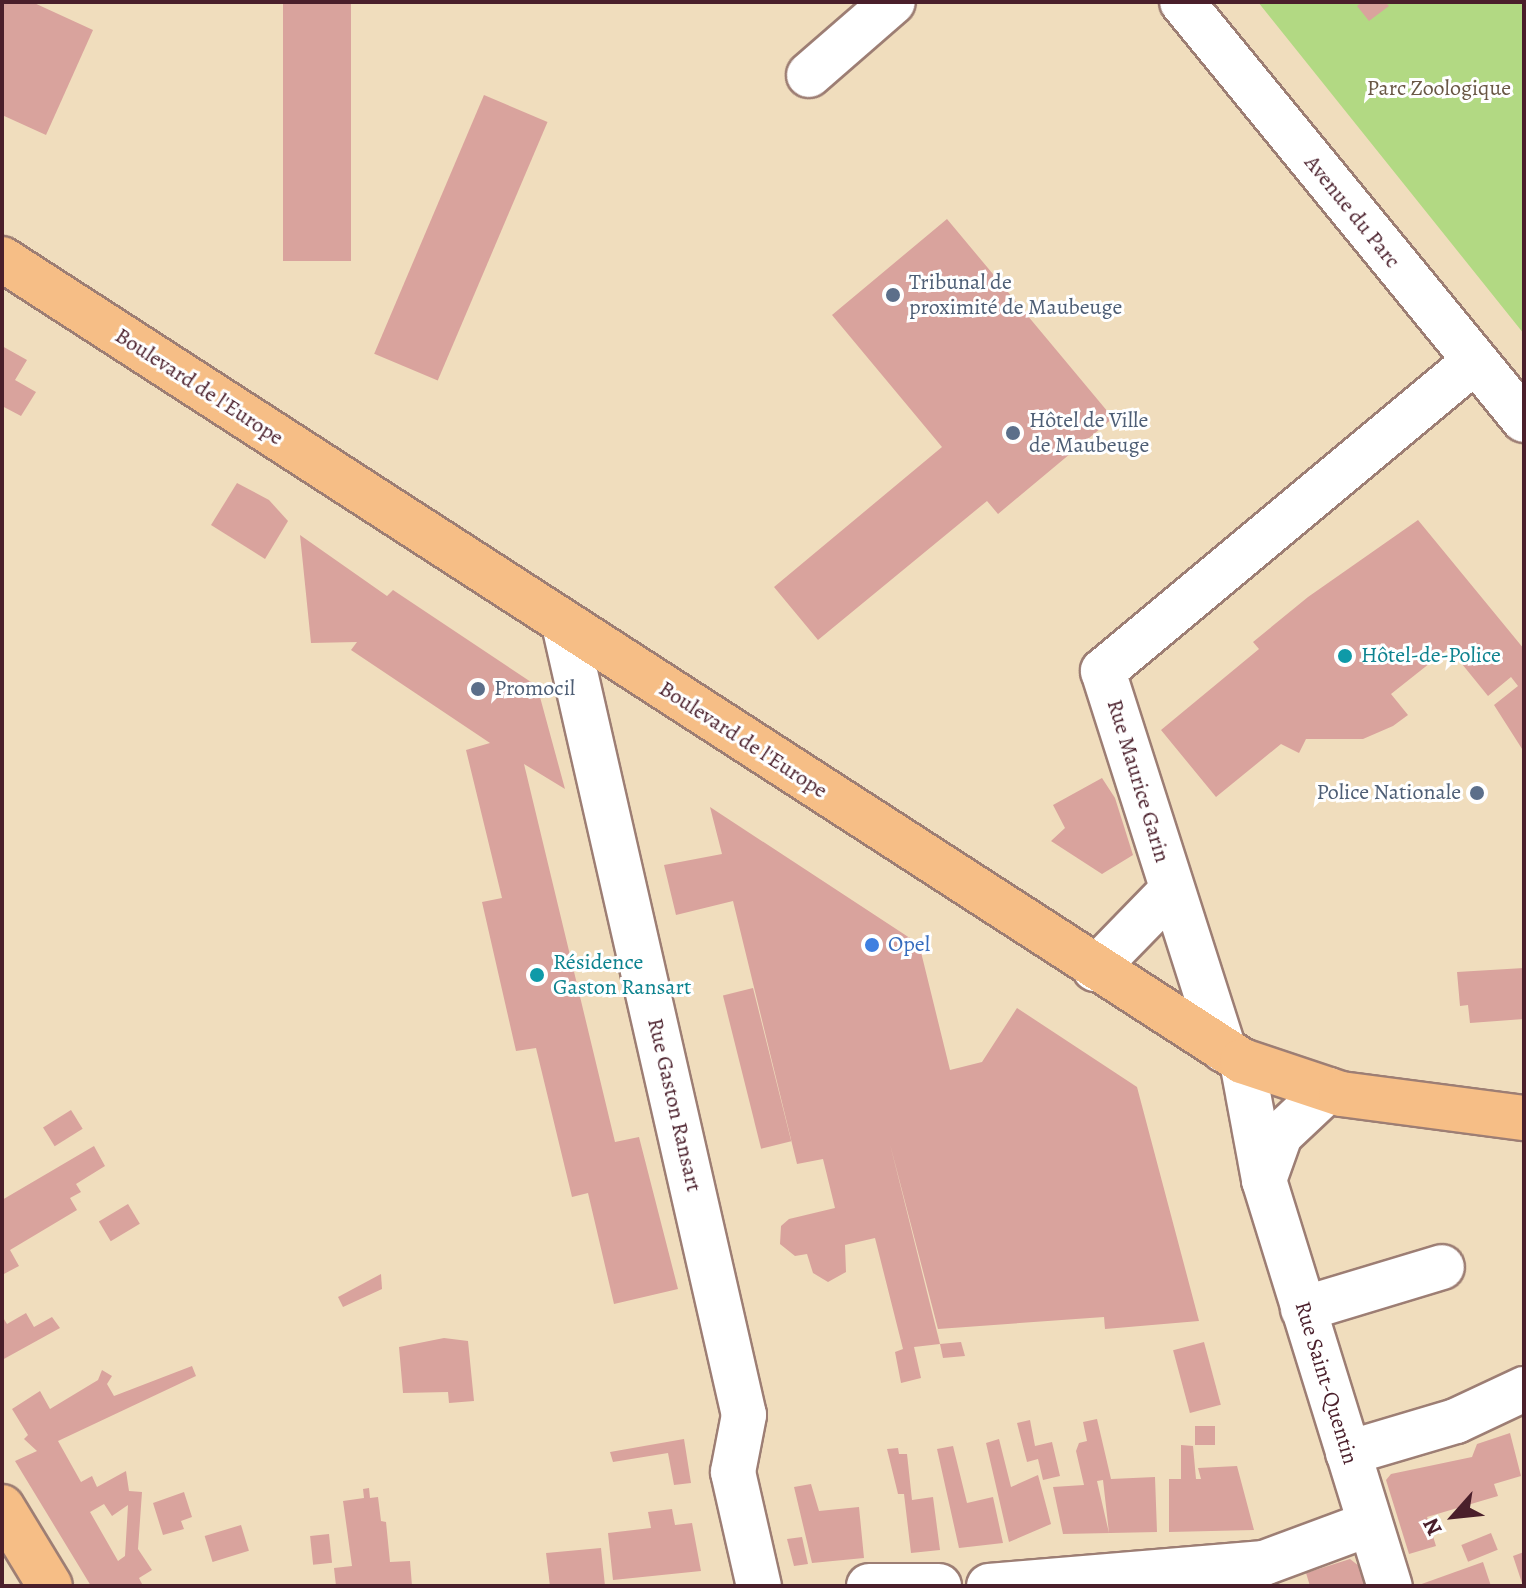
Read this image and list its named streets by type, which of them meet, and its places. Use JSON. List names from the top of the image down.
{
  "streets": {
    "main road": ["Boulevard de l'Europe"],
    "street": [
      "Avenue du Parc",
      "Rue Maurice Garin",
      "Rue Gaston Ransart",
      "Rue Saint-Quentin"
    ]
  },
  "crossings": [
    ["Avenue du Parc", "Rue Maurice Garin"],
    ["Boulevard de l'Europe", "Rue Maurice Garin"],
    ["Boulevard de l'Europe", "Rue Gaston Ransart"],
    ["Boulevard de l'Europe", "Rue Saint-Quentin"],
    ["Rue Maurice Garin", "Rue Saint-Quentin"]
  ],
  "parks": ["Parc Zoologique"],
  "places": [
    "Tribunal de proximité de Maubeuge",
    "Hôtel de Ville de Maubeuge",
    "Hôtel-de-Police",
    "Promocil",
    "Police Nationale",
    "Opel",
    "Résidence Gaston Ransart"
  ],
  "north": "bottom left"
}
